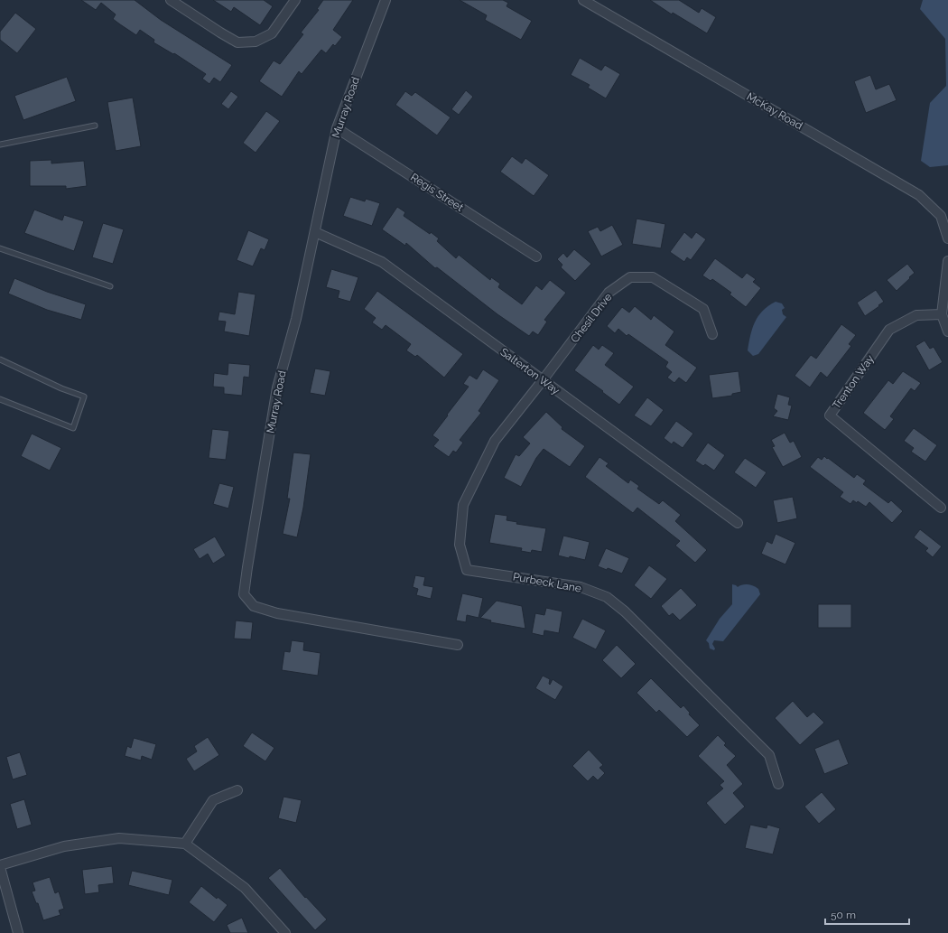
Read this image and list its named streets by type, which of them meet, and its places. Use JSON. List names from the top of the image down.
{
  "streets": {
    "street": [
      "Murray Road",
      "McKay Road",
      "Regis Street",
      "Chesil Drive",
      "Salterton Way",
      "Trenton Way",
      "Purbeck Lane"
    ]
  },
  "crossings": [
    ["Murray Road", "Regis Street"],
    ["Murray Road", "Salterton Way"],
    ["Chesil Drive", "Salterton Way"],
    ["Chesil Drive", "Purbeck Lane"],
    ["Salterton Way", "Purbeck Lane"]
  ],
  "scale_bar": "50 m"
}
